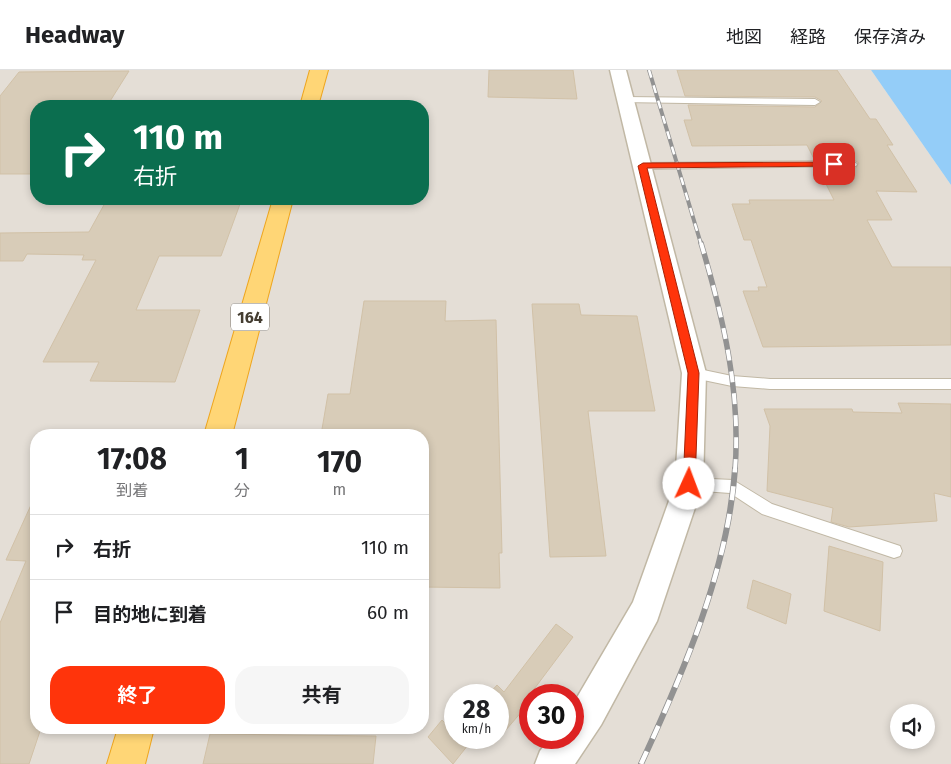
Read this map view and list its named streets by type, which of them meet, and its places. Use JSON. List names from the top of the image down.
{
  "streets": {
    "highway": ["164"]
  },
  "page": {
    "header": "Headway",
    "nav": ["地図", "経路", "保存済み"],
    "turn": ["110 m", "右折"],
    "eta": [
      "17:08",
      "到着",
      "1",
      "分",
      "170",
      "m"
    ],
    "list": [
      {
        "name": "右折",
        "value": "110 m"
      },
      {
        "name": "目的地に到着",
        "value": "60 m"
      }
    ],
    "buttons": ["終了", "共有"],
    "speed": "28 km/h",
    "limit": "30"
  }
}
